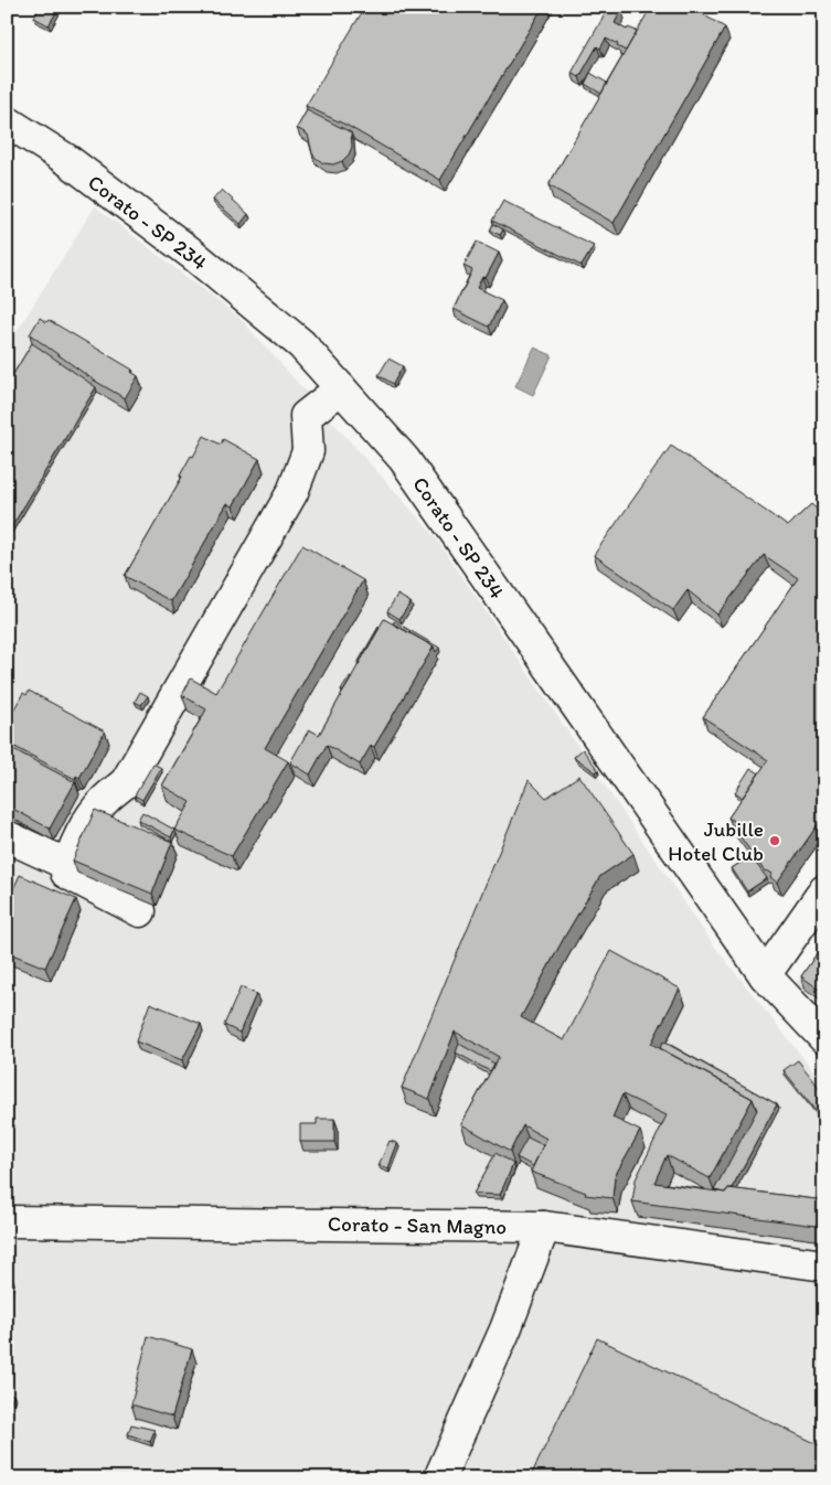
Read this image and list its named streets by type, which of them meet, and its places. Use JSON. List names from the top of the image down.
{
  "streets": {
    "main road": ["Corato - SP 234", "Corato - San Magno"]
  },
  "places": ["Jubille Hotel Club"]
}
